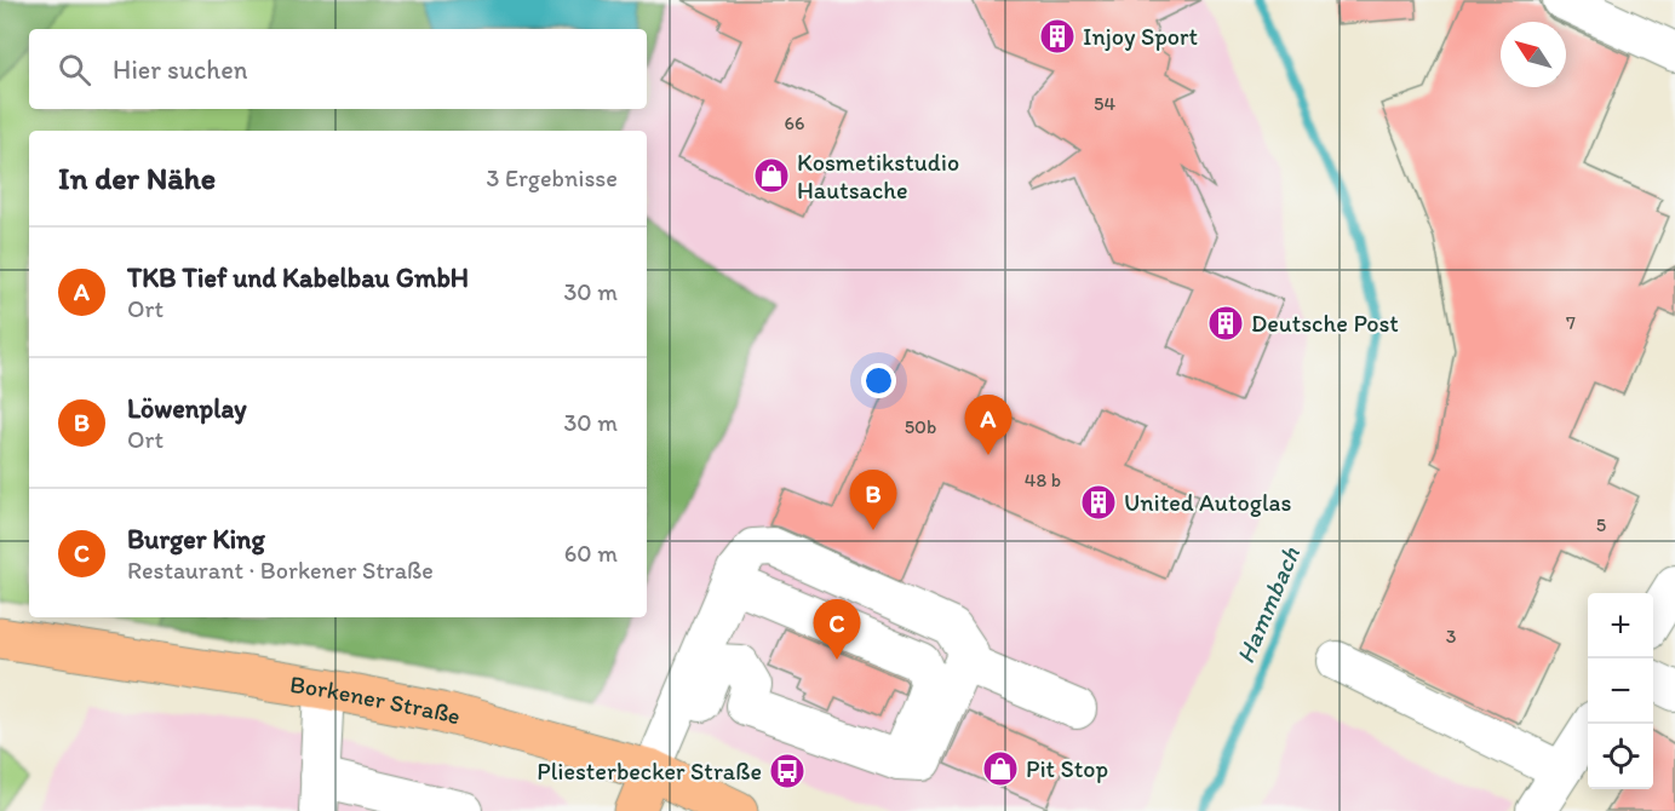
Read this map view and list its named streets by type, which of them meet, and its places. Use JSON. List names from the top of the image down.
{
  "streets": {
    "main road": ["Borkener Straße"]
  },
  "water": ["Hammbach"],
  "places": {
    "building": ["Injoy Sport", "Deutsche Post", "United Autoglas"],
    "shop": ["Kosmetikstudio Hautsache", "Pit Stop"],
    "bus stop": ["Pliesterbecker Straße"]
  },
  "house_numbers": [
    "54",
    "66",
    "7",
    "50b",
    "48 b",
    "5",
    "3"
  ],
  "north": "top left",
  "page": {
    "search": "Hier suchen",
    "heading": ["In der Nähe", "3 Ergebnisse"],
    "list": [
      {
        "mark": "A",
        "name": "TKB Tief und Kabelbau GmbH",
        "note": "Ort",
        "value": "30 m"
      },
      {
        "mark": "B",
        "name": "Löwenplay",
        "note": "Ort",
        "value": "30 m"
      },
      {
        "mark": "C",
        "name": "Burger King",
        "note": "Restaurant · Borkener Straße",
        "value": "60 m"
      }
    ],
    "pins": ["A", "B", "C"],
    "map_buttons": ["+", "−"]
  }
}
